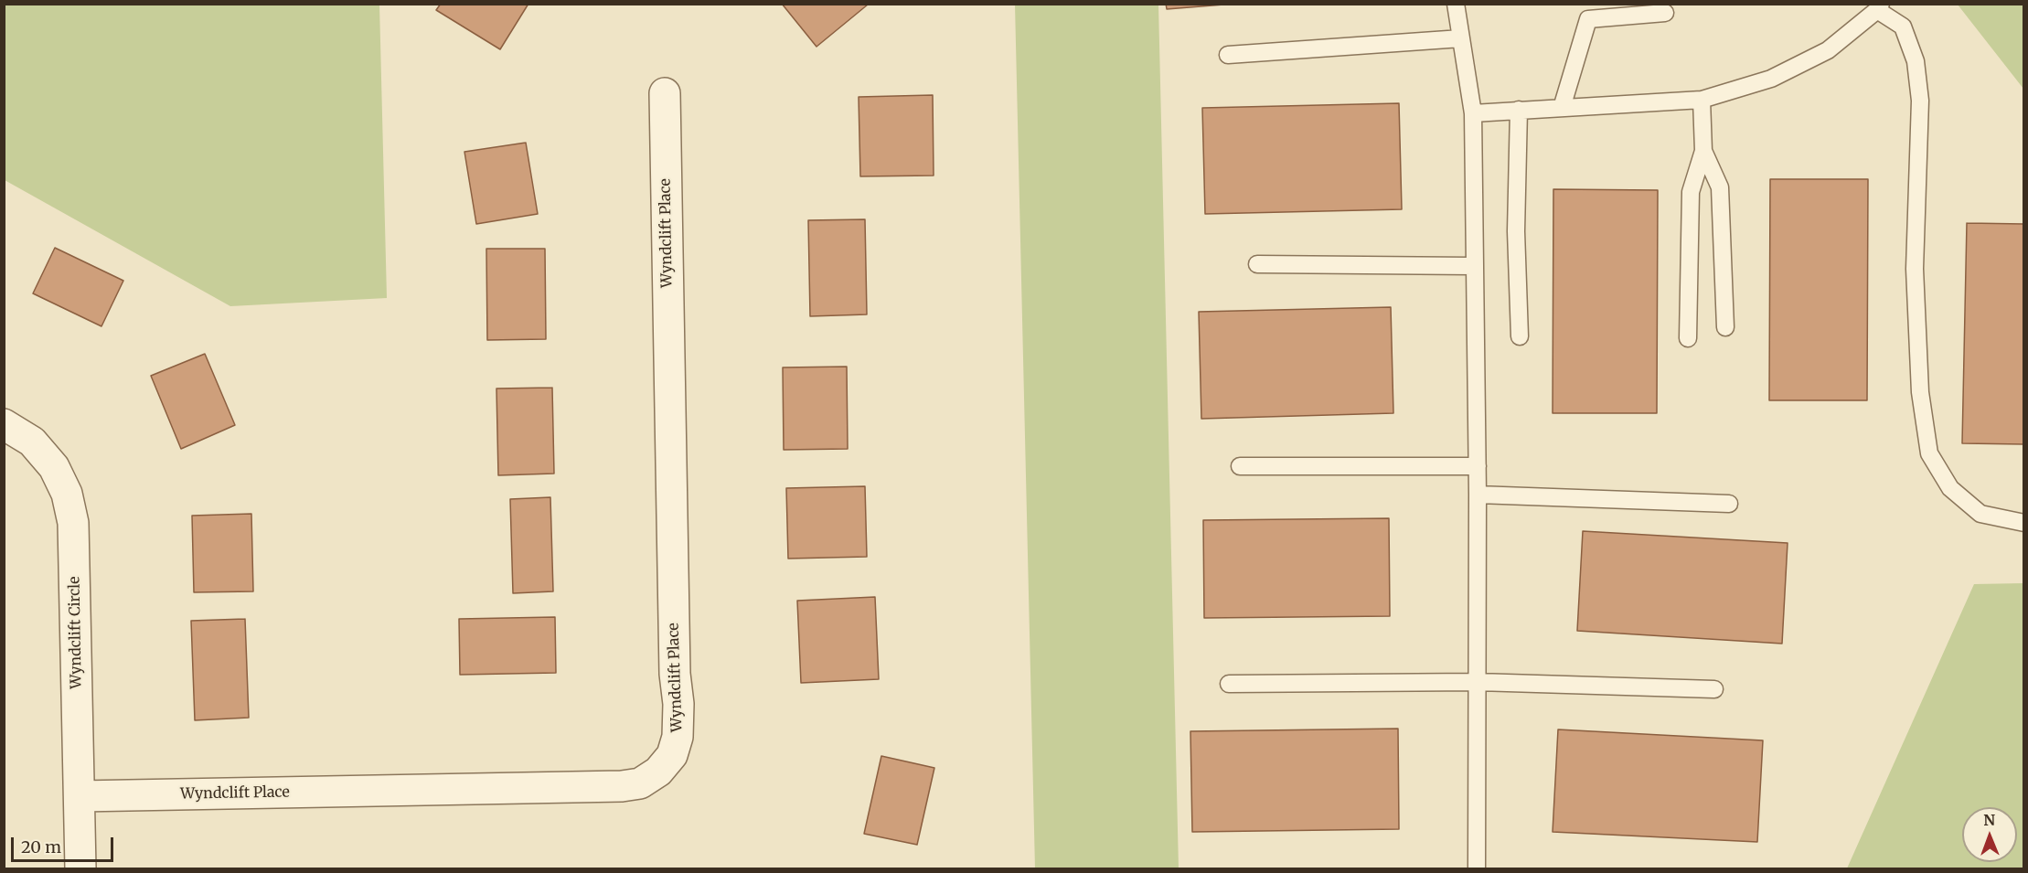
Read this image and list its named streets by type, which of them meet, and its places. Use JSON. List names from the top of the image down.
{
  "streets": {
    "street": ["Wyndclift Place", "Wyndclift Circle"]
  },
  "crossings": [
    ["Wyndclift Place", "Wyndclift Circle"]
  ],
  "scale_bar": "20 m",
  "north": "top"
}
